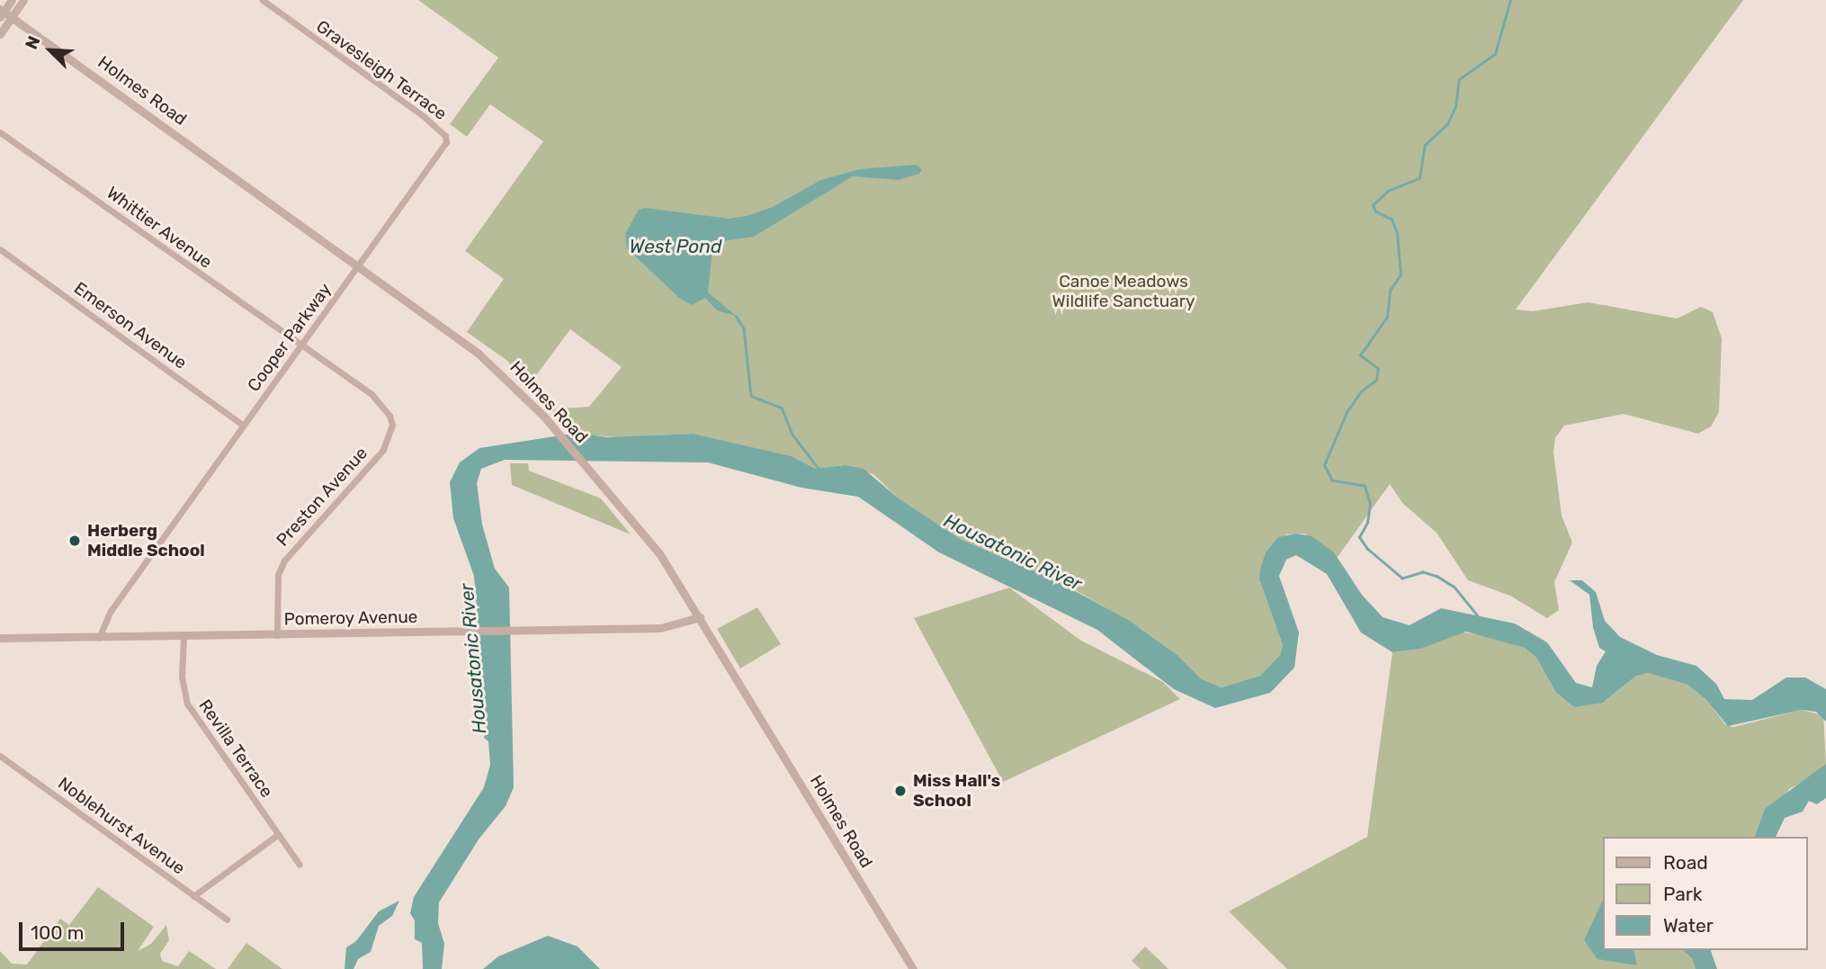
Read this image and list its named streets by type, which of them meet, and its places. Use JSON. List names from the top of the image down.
{
  "streets": {
    "street": [
      "Gravesleigh Terrace",
      "Holmes Road",
      "Whittier Avenue",
      "Emerson Avenue",
      "Cooper Parkway",
      "Preston Avenue",
      "Pomeroy Avenue",
      "Revilla Terrace",
      "Noblehurst Avenue"
    ]
  },
  "crossings": [
    ["Gravesleigh Terrace", "Holmes Road"],
    ["Gravesleigh Terrace", "Cooper Parkway"],
    ["Holmes Road", "Cooper Parkway"],
    ["Holmes Road", "Pomeroy Avenue"],
    ["Whittier Avenue", "Cooper Parkway"],
    ["Whittier Avenue", "Preston Avenue"],
    ["Emerson Avenue", "Cooper Parkway"],
    ["Cooper Parkway", "Preston Avenue"],
    ["Cooper Parkway", "Pomeroy Avenue"],
    ["Preston Avenue", "Pomeroy Avenue"],
    ["Pomeroy Avenue", "Revilla Terrace"]
  ],
  "water": ["West Pond", "Housatonic River"],
  "parks": ["Canoe Meadows Wildlife Sanctuary"],
  "places": ["Herberg Middle School", "Miss Hall's School"],
  "legend": ["Road", "Park", "Water"],
  "scale_bar": "100 m",
  "north": "top left"
}
